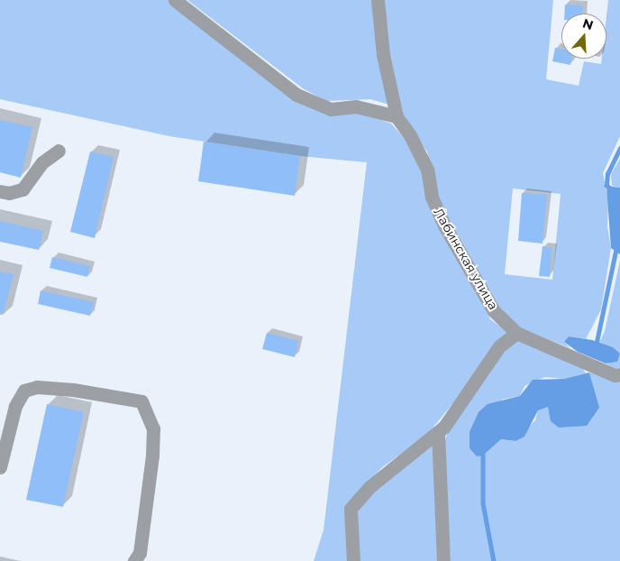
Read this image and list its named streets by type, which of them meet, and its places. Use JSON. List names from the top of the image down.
{
  "streets": {
    "street": ["Лабинская улица"]
  },
  "north": "top"
}
